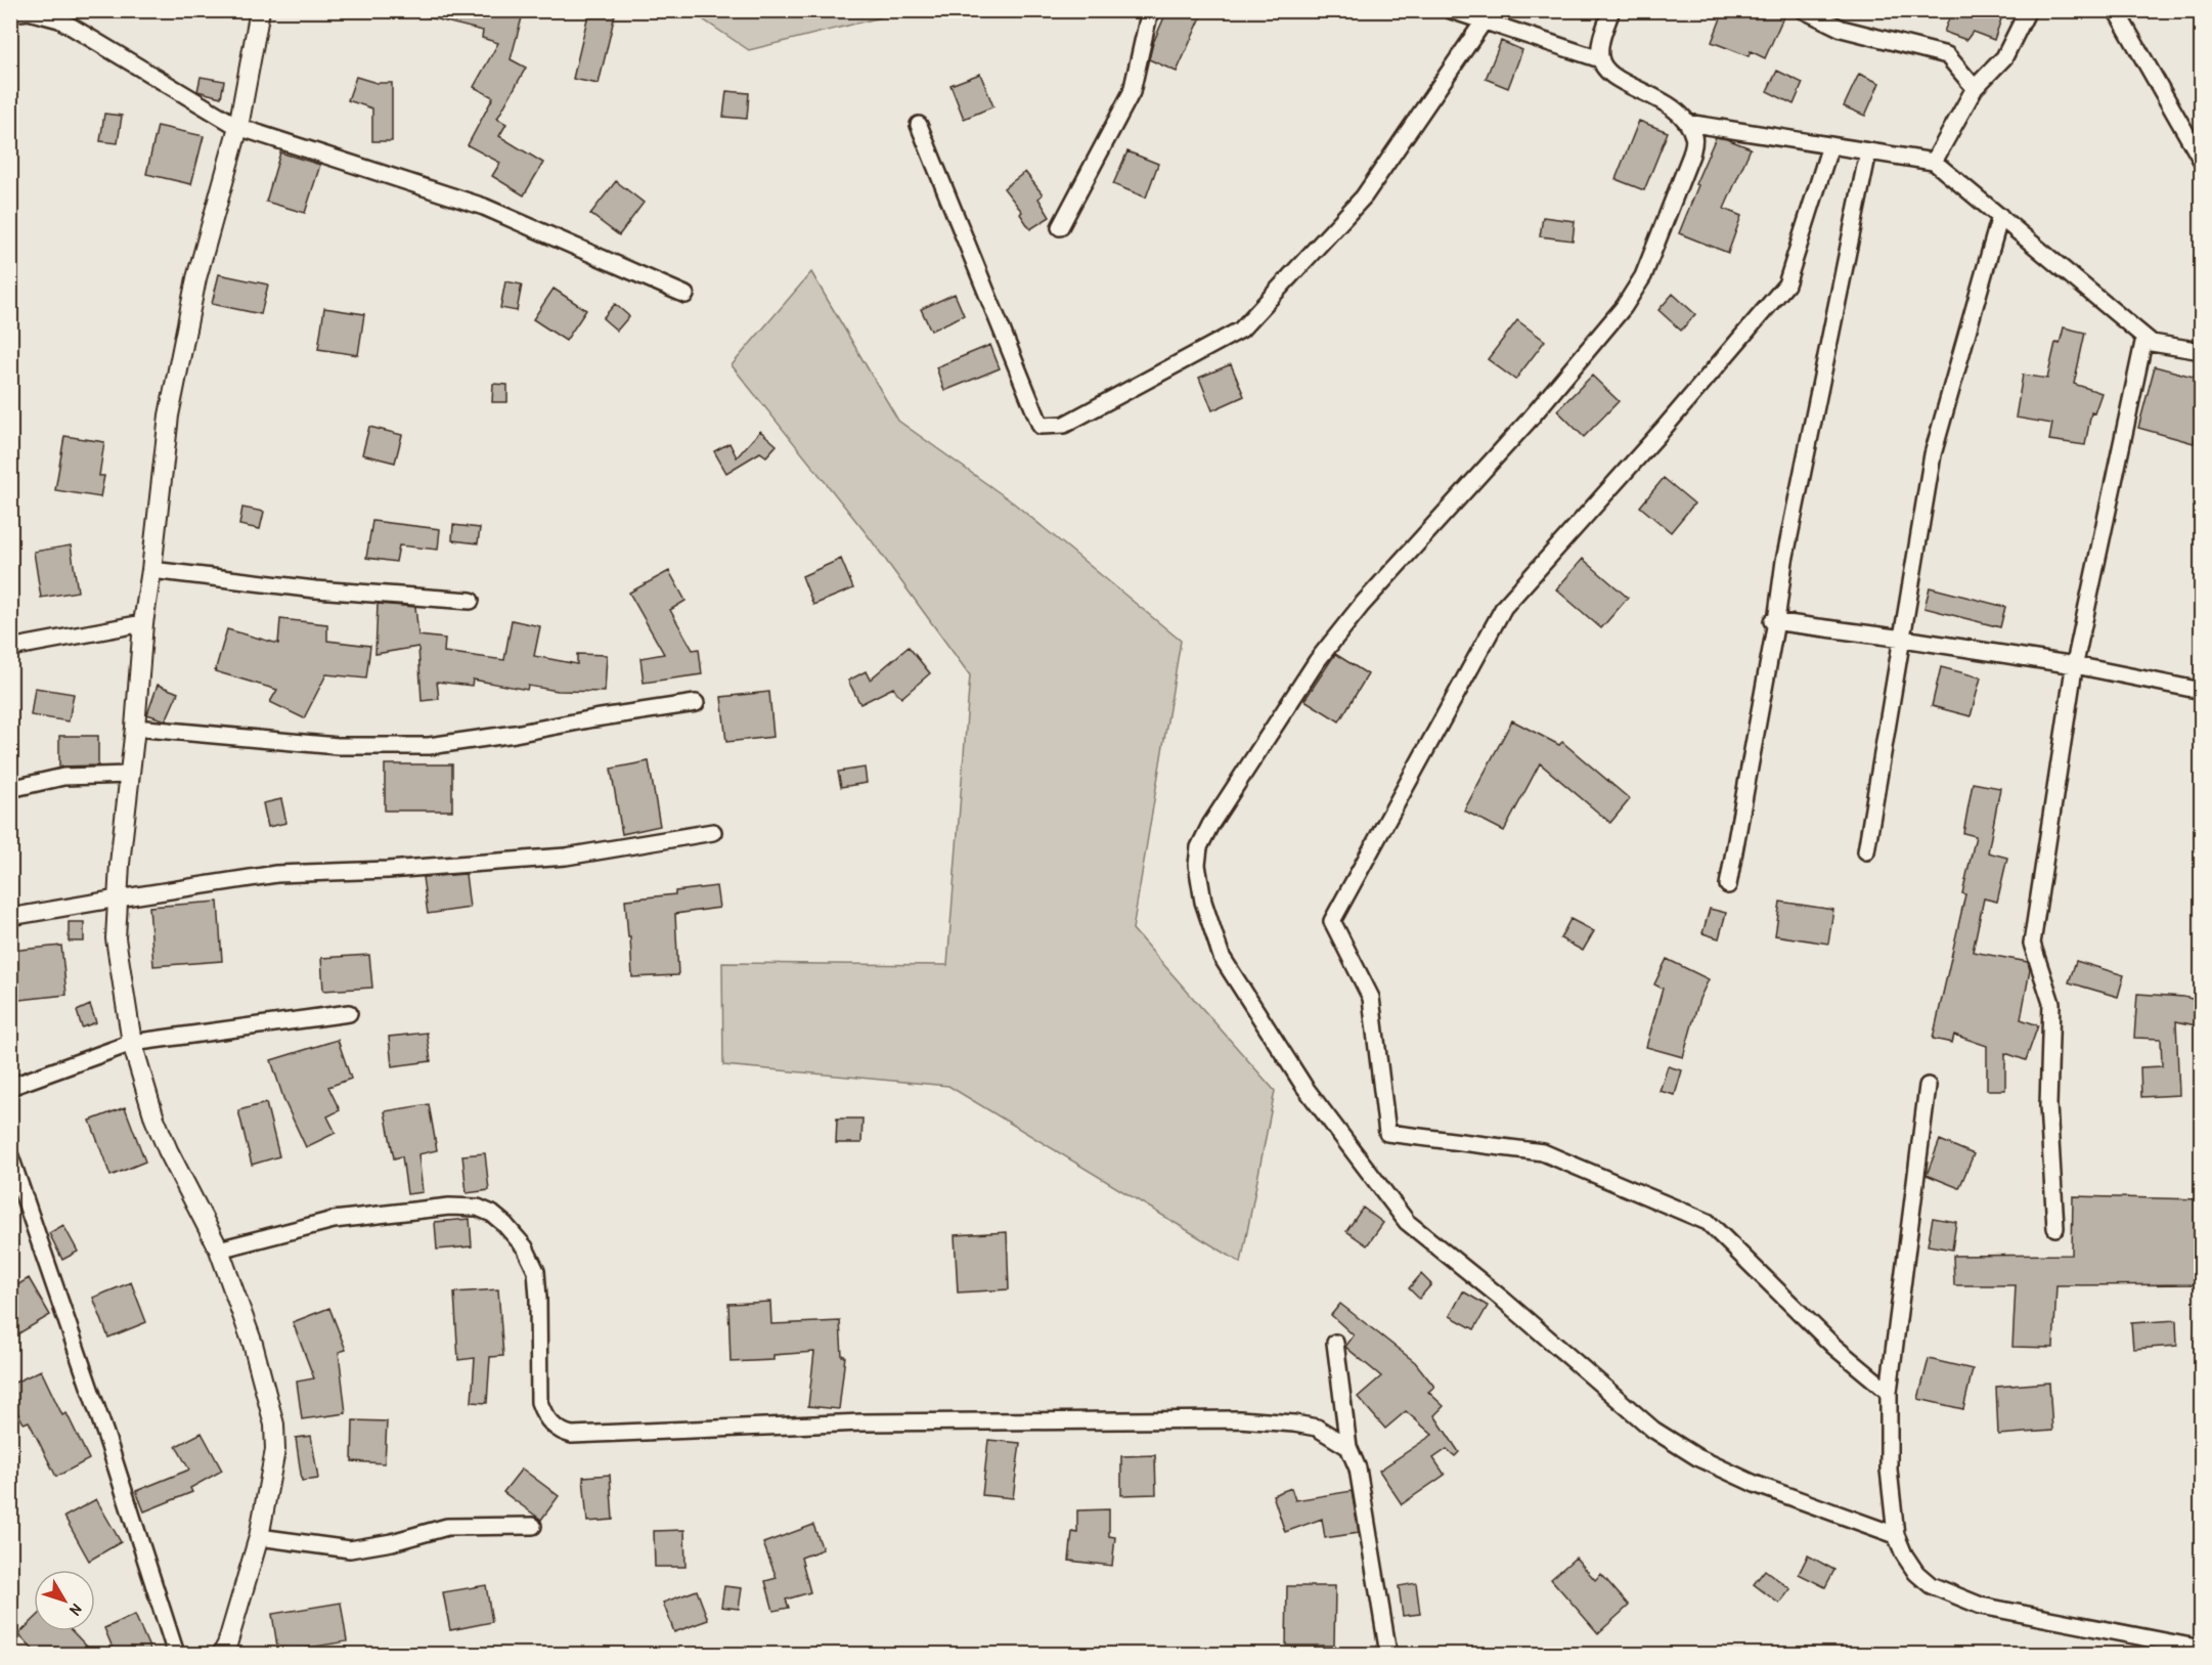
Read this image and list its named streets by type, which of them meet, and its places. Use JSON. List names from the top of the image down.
{
  "north": "bottom right"
}
